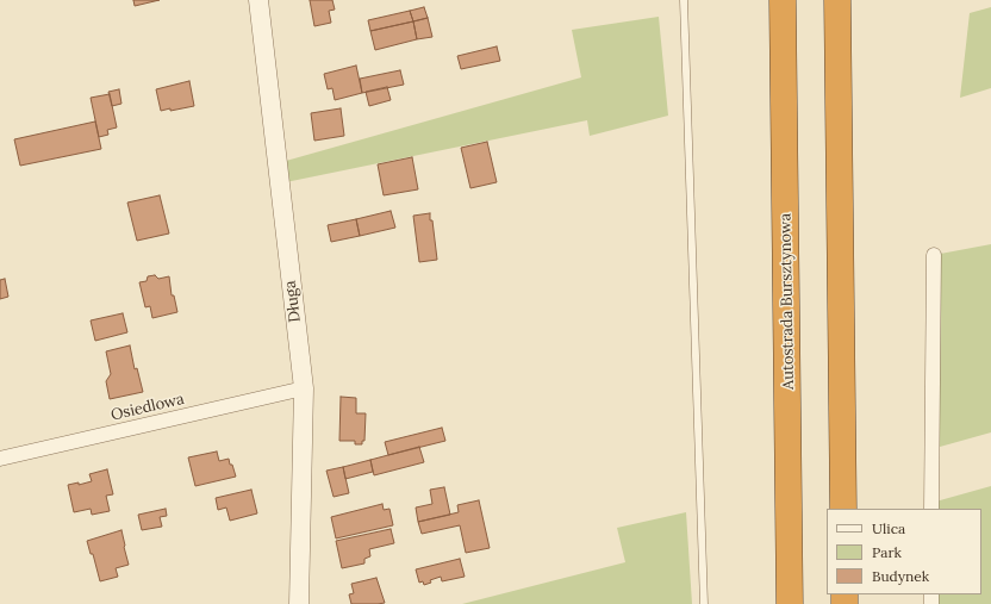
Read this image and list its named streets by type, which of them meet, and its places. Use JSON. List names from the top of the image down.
{
  "streets": {
    "highway": ["Autostrada Bursztynowa"],
    "street": ["Długa", "Osiedlowa"]
  },
  "crossings": [
    ["Długa", "Osiedlowa"]
  ],
  "legend": ["Ulica", "Park", "Budynek"]
}
